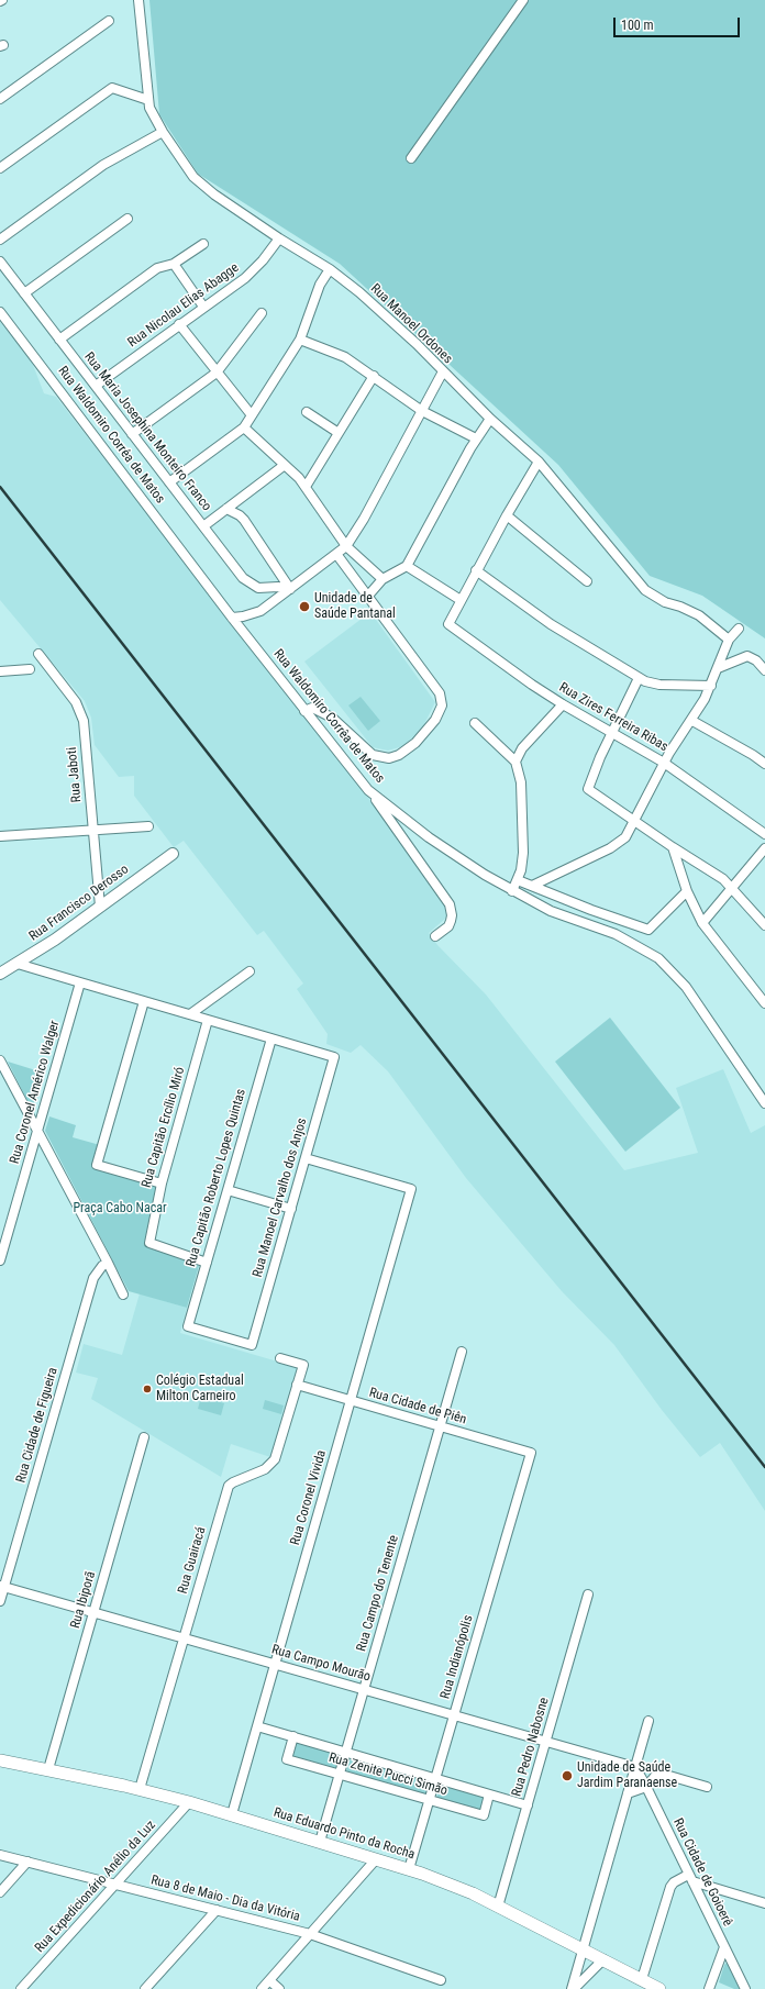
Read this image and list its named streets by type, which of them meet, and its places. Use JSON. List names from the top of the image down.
{
  "streets": {
    "main road": ["Rua Eduardo Pinto da Rocha"],
    "street": [
      "Rua Nicolau Elias Abagge",
      "Rua Manoel Ordones",
      "Rua Maria Josephina Monteiro Franco",
      "Rua Waldomiro Corrêa de Matos",
      "Rua Zires Ferreira Ribas",
      "Rua Jaboti",
      "Rua Francisco Derosso",
      "Rua Coronel Américo Walger",
      "Rua Capitão Ercílio Miró",
      "Rua Capitão Roberto Lopes Quintas",
      "Rua Manoel Carvalho dos Anjos",
      "Rua Cidade de Piên",
      "Rua Cidade de Figueira",
      "Rua Coronel Vivida",
      "Rua Guairacá",
      "Rua Campo do Tenente",
      "Rua Ibiporã",
      "Rua Indianópolis",
      "Rua Campo Mourão",
      "Rua Pedro Nabosne",
      "Rua Zenite Pucci Simão",
      "Rua Cidade de Goioerê",
      "Rua Expedicionário Anélio da Luz",
      "Rua 8 de Maio - Dia da Vitória"
    ]
  },
  "crossings": [
    ["Rua Nicolau Elias Abagge", "Rua Manoel Ordones"],
    ["Rua Nicolau Elias Abagge", "Rua Maria Josephina Monteiro Franco"],
    ["Rua Jaboti", "Rua Francisco Derosso"],
    ["Rua Capitão Ercílio Miró", "Rua Capitão Roberto Lopes Quintas"],
    ["Rua Capitão Roberto Lopes Quintas", "Rua Manoel Carvalho dos Anjos"],
    ["Rua Manoel Carvalho dos Anjos", "Rua Coronel Vivida"],
    ["Rua Cidade de Piên", "Rua Coronel Vivida"],
    ["Rua Cidade de Piên", "Rua Guairacá"],
    ["Rua Cidade de Piên", "Rua Campo do Tenente"],
    ["Rua Cidade de Piên", "Rua Indianópolis"],
    ["Rua Cidade de Figueira", "Rua Campo Mourão"],
    ["Rua Coronel Vivida", "Rua Campo Mourão"],
    ["Rua Coronel Vivida", "Rua Zenite Pucci Simão"],
    ["Rua Coronel Vivida", "Rua Eduardo Pinto da Rocha"],
    ["Rua Guairacá", "Rua Campo Mourão"],
    ["Rua Guairacá", "Rua Eduardo Pinto da Rocha"],
    ["Rua Campo do Tenente", "Rua Campo Mourão"],
    ["Rua Campo do Tenente", "Rua Zenite Pucci Simão"],
    ["Rua Campo do Tenente", "Rua Eduardo Pinto da Rocha"],
    ["Rua Ibiporã", "Rua Campo Mourão"],
    ["Rua Ibiporã", "Rua Eduardo Pinto da Rocha"],
    ["Rua Indianópolis", "Rua Campo Mourão"],
    ["Rua Indianópolis", "Rua Zenite Pucci Simão"],
    ["Rua Indianópolis", "Rua Eduardo Pinto da Rocha"],
    ["Rua Campo Mourão", "Rua Pedro Nabosne"],
    ["Rua Campo Mourão", "Rua Cidade de Goioerê"],
    ["Rua Pedro Nabosne", "Rua Zenite Pucci Simão"],
    ["Rua Pedro Nabosne", "Rua Eduardo Pinto da Rocha"],
    ["Rua Eduardo Pinto da Rocha", "Rua Expedicionário Anélio da Luz"],
    ["Rua Expedicionário Anélio da Luz", "Rua 8 de Maio - Dia da Vitória"]
  ],
  "parks": ["Praça Cabo Nacar"],
  "places": ["Unidade de Saúde Pantanal", "Colégio Estadual Milton Carneiro", "Unidade de Saúde Jardim Paranaense"],
  "scale_bar": "100 m"
}
